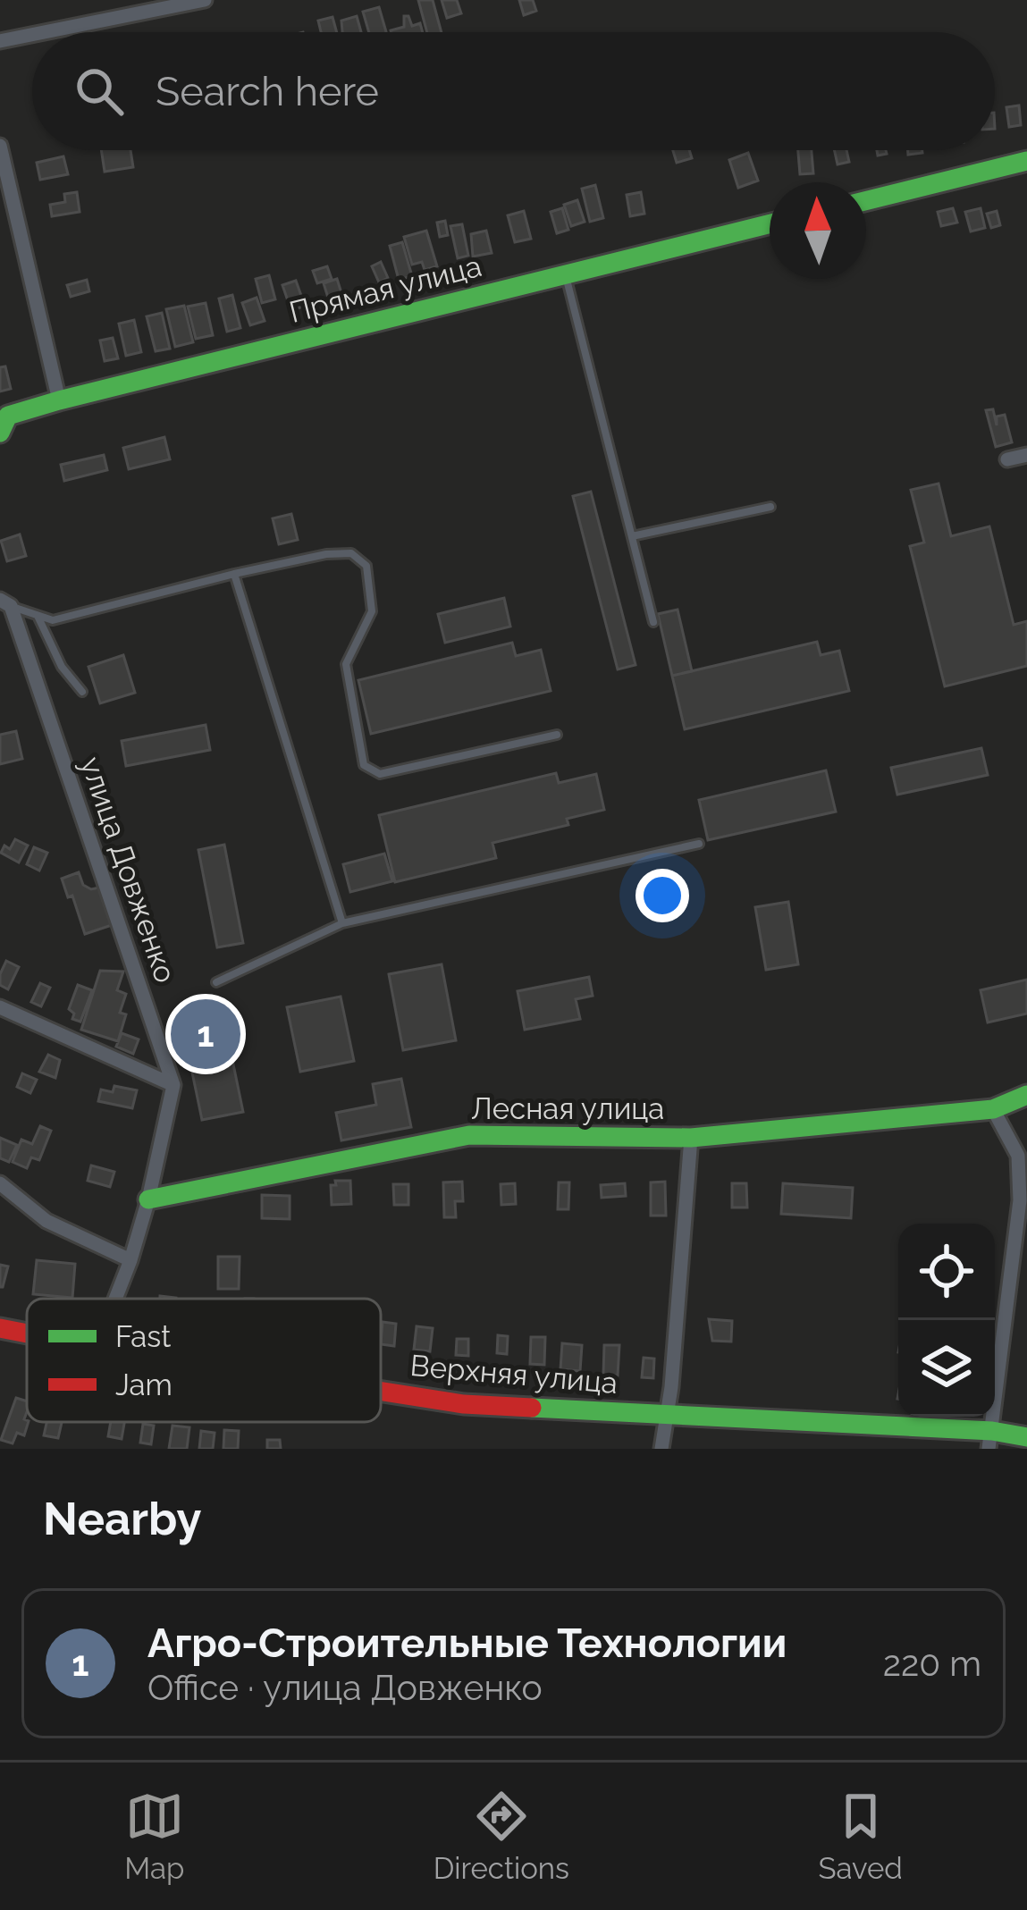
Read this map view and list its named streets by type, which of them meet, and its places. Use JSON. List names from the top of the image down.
{
  "streets": {
    "street": [
      "Прямая улица",
      "улица Довженко",
      "Лесная улица",
      "Верхняя улица"
    ]
  },
  "legend": ["Fast", "Jam"],
  "north": "top",
  "page": {
    "search": "Search here",
    "pins": "1",
    "heading": "Nearby",
    "list": [
      {
        "mark": "1",
        "name": "Агро-Строительные Технологии",
        "note": "Office · улица Довженко",
        "value": "220 m"
      }
    ],
    "nav": ["Map", "Directions", "Saved"]
  }
}
